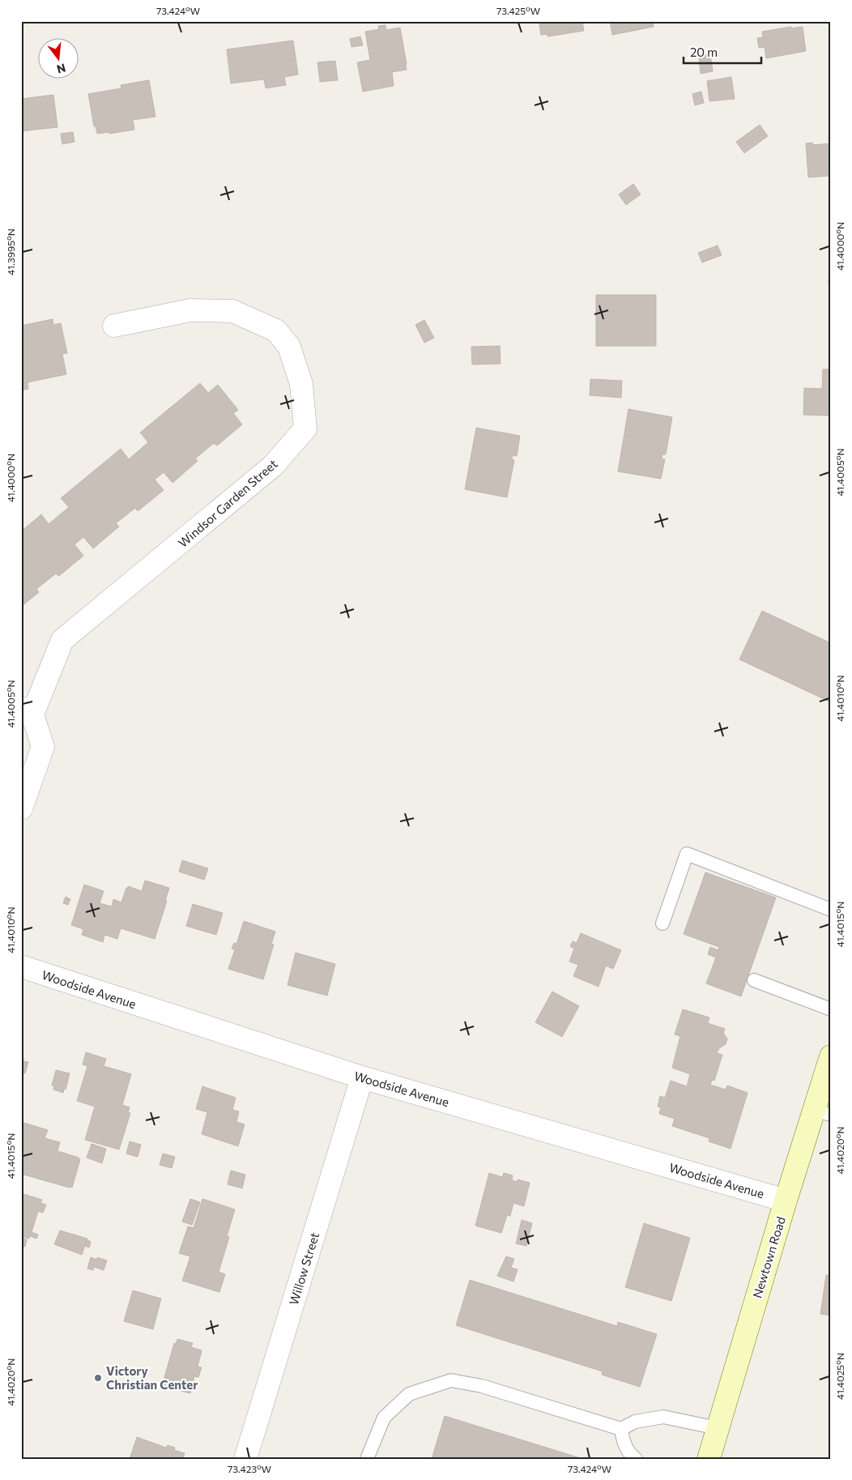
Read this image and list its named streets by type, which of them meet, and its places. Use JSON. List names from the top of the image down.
{
  "streets": {
    "main road": ["Newtown Road"],
    "street": ["Windsor Garden Street", "Woodside Avenue", "Willow Street"]
  },
  "crossings": [
    ["Woodside Avenue", "Newtown Road"],
    ["Woodside Avenue", "Willow Street"]
  ],
  "places": ["Victory Christian Center"],
  "scale_bar": "20 m",
  "north": "bottom",
  "coordinates": [
    "73.424°W",
    "73.425°W",
    "41.4000°N",
    "41.3995°N",
    "41.4005°N",
    "41.4010°N",
    "41.4015°N",
    "41.4020°N",
    "41.4025°N",
    "73.423°W"
  ]
}
